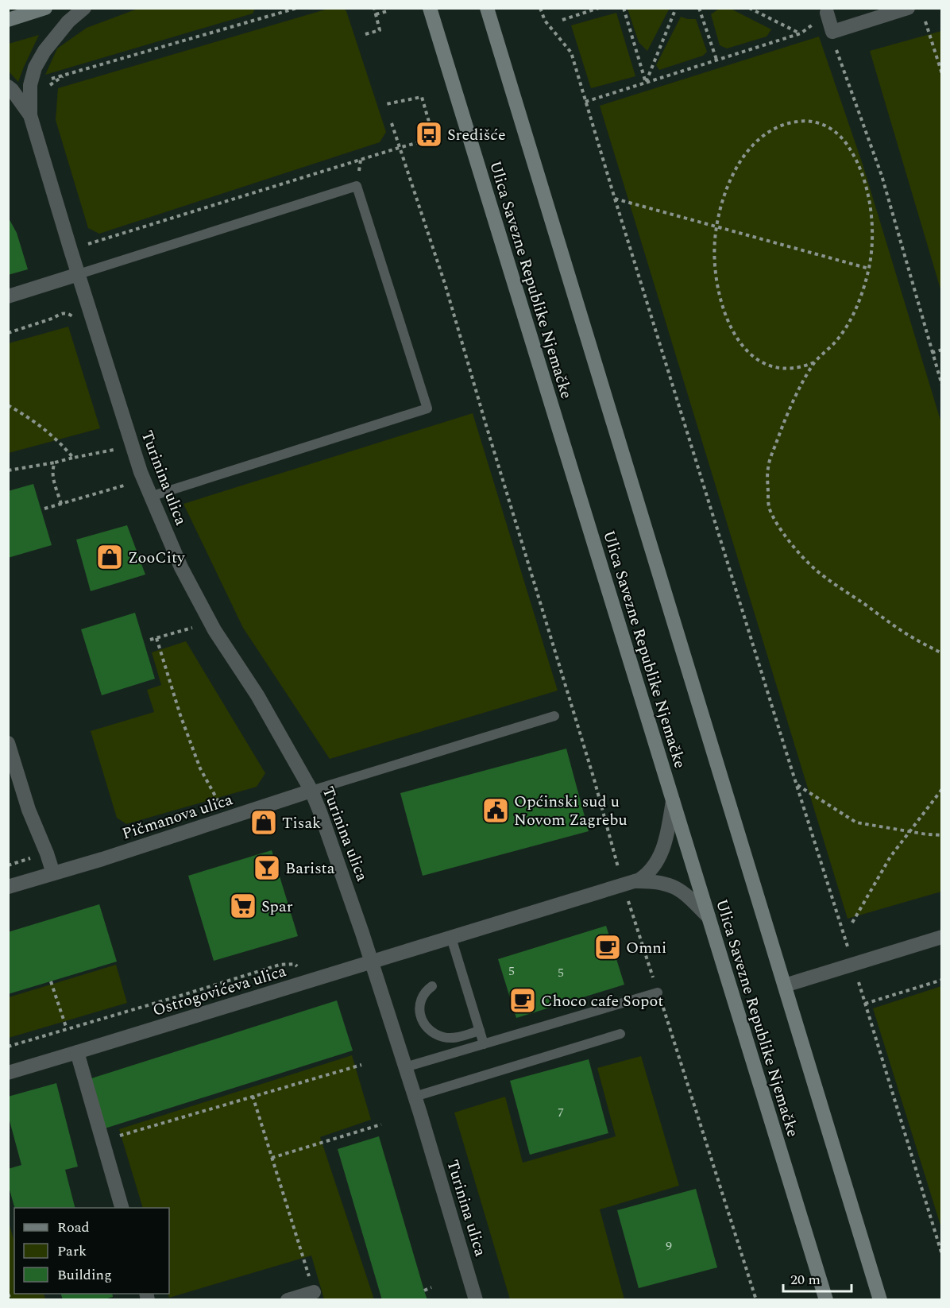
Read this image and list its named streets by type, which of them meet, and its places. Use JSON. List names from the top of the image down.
{
  "streets": {
    "main road": ["Ulica Savezne Republike Njemačke"],
    "street": ["Turinina ulica", "Pičmanova ulica", "Ostrogovićeva ulica"]
  },
  "crossings": [
    ["Turinina ulica", "Pičmanova ulica"],
    ["Turinina ulica", "Ostrogovićeva ulica"]
  ],
  "places": {
    "bus stop": ["Središće"],
    "shop": ["ZooCity", "Tisak"],
    "public building": ["Općinski sud u Novom Zagrebu"],
    "bar": ["Barista"],
    "supermarket": ["Spar"],
    "cafe": ["Omni", "Choco cafe Sopot"]
  },
  "house_numbers": [
    "5",
    "5",
    "7",
    "9"
  ],
  "legend": ["Road", "Park", "Building"],
  "scale_bar": "20 m"
}
